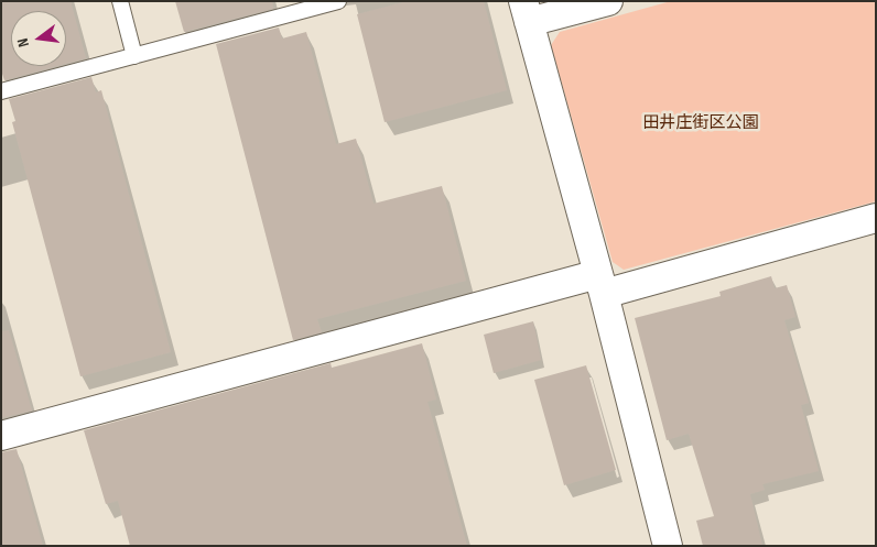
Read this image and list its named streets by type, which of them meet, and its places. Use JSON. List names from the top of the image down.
{
  "parks": ["田井庄街区公園"],
  "north": "left"
}
